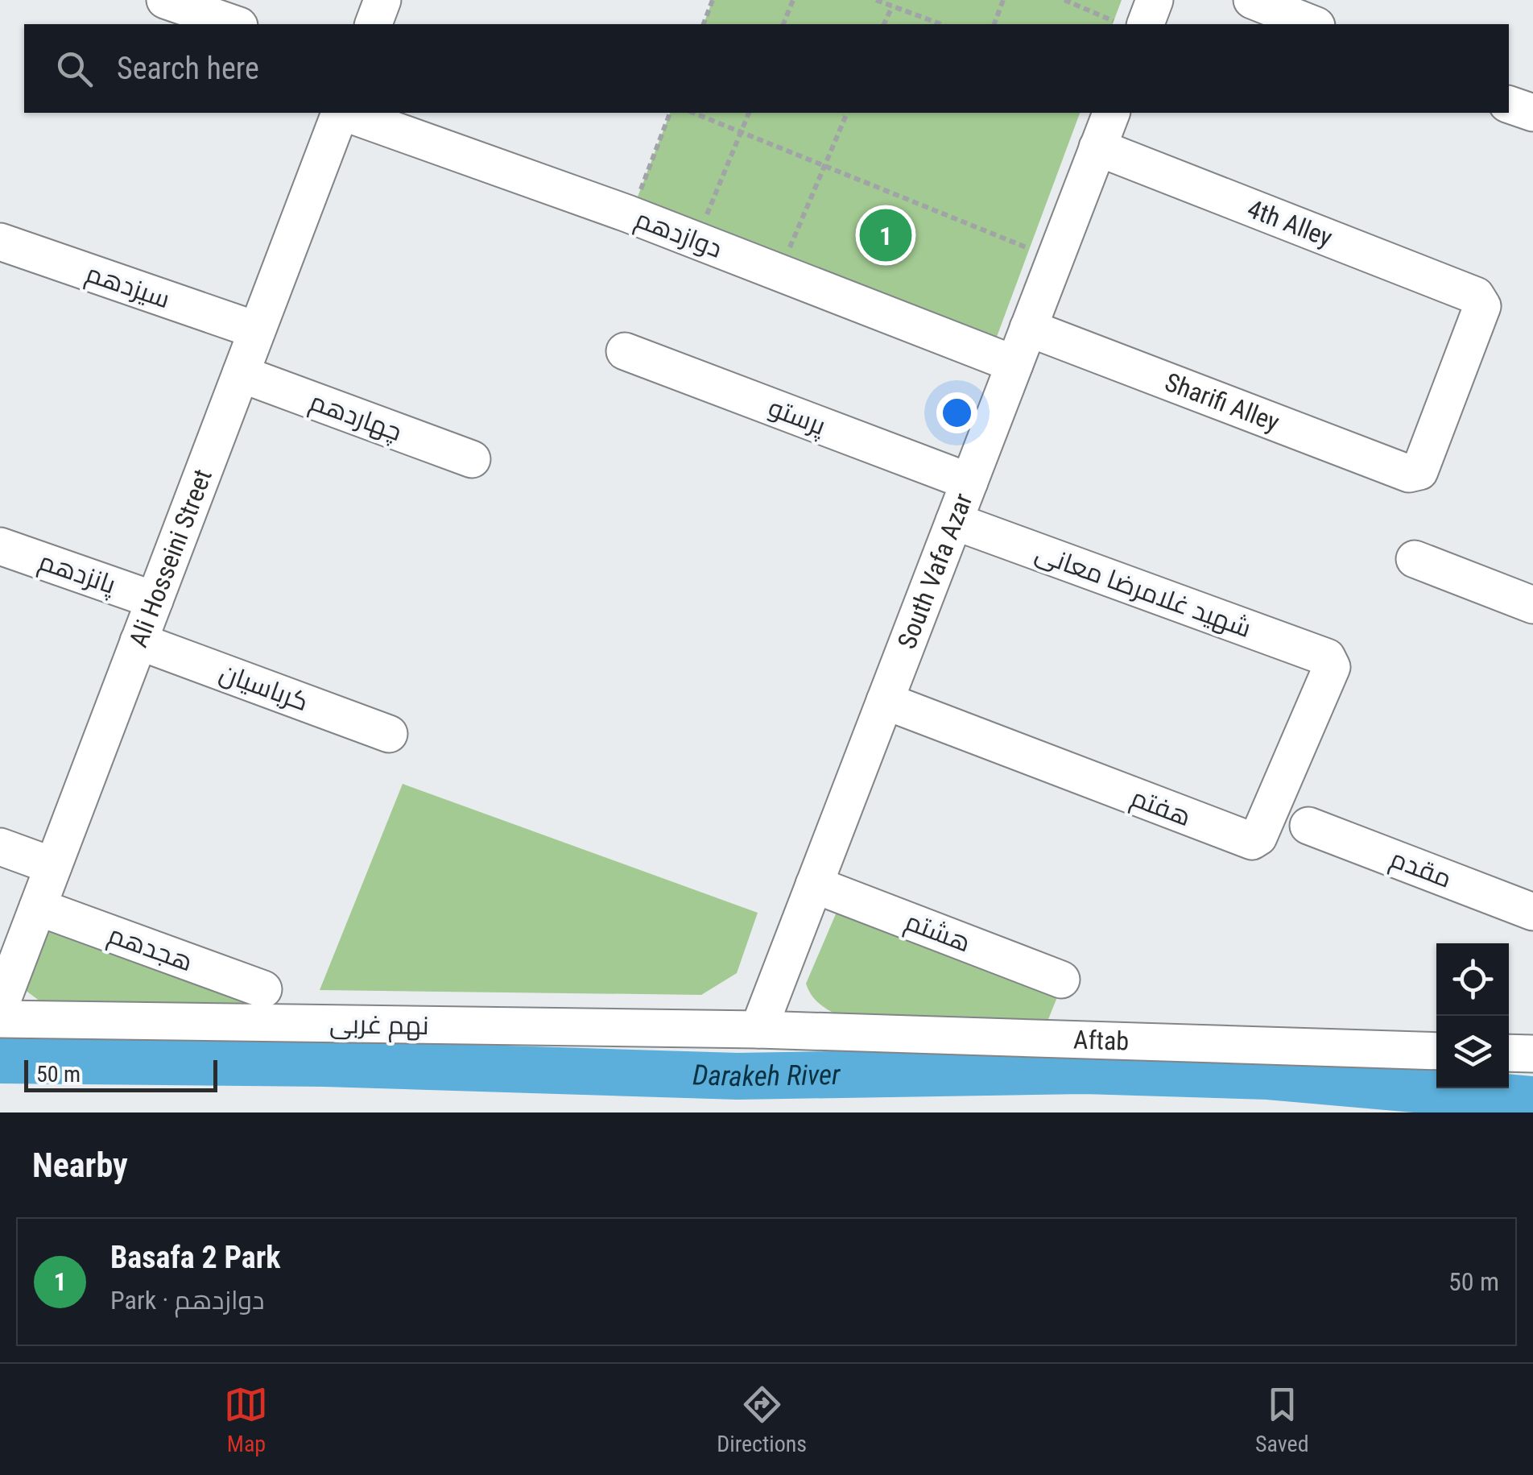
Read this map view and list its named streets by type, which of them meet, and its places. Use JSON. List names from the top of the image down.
{
  "streets": {
    "street": [
      "4th Alley",
      "دوازدهم",
      "سیزدهم",
      "Sharifi Alley",
      "چهاردهم",
      "پرستو",
      "Ali Hosseini Street",
      "South Vafa Azar",
      "پانزدهم",
      "شهید غلامرضا معانی",
      "کرباسیان",
      "هفتم",
      "مقدم",
      "هشتم",
      "هجدهم",
      "نهم غربی",
      "Aftab"
    ]
  },
  "crossings": [
    ["4th Alley", "Sharifi Alley"],
    ["4th Alley", "South Vafa Azar"],
    ["دوازدهم", "South Vafa Azar"],
    ["سیزدهم", "Ali Hosseini Street"],
    ["Sharifi Alley", "South Vafa Azar"],
    ["چهاردهم", "Ali Hosseini Street"],
    ["پرستو", "South Vafa Azar"],
    ["Ali Hosseini Street", "پانزدهم"],
    ["Ali Hosseini Street", "کرباسیان"],
    ["Ali Hosseini Street", "هجدهم"],
    ["South Vafa Azar", "شهید غلامرضا معانی"],
    ["South Vafa Azar", "هفتم"],
    ["South Vafa Azar", "هشتم"],
    ["South Vafa Azar", "نهم غربی"],
    ["South Vafa Azar", "Aftab"],
    ["شهید غلامرضا معانی", "هفتم"],
    ["نهم غربی", "Aftab"]
  ],
  "water": ["Darakeh River"],
  "scale_bar": "50 m",
  "page": {
    "search": "Search here",
    "pins": "1",
    "scale": "50 m",
    "heading": "Nearby",
    "list": [
      {
        "mark": "1",
        "name": "Basafa 2 Park",
        "note": "Park · دوازدهم",
        "value": "50 m"
      }
    ],
    "nav": ["Map", "Directions", "Saved"]
  }
}
